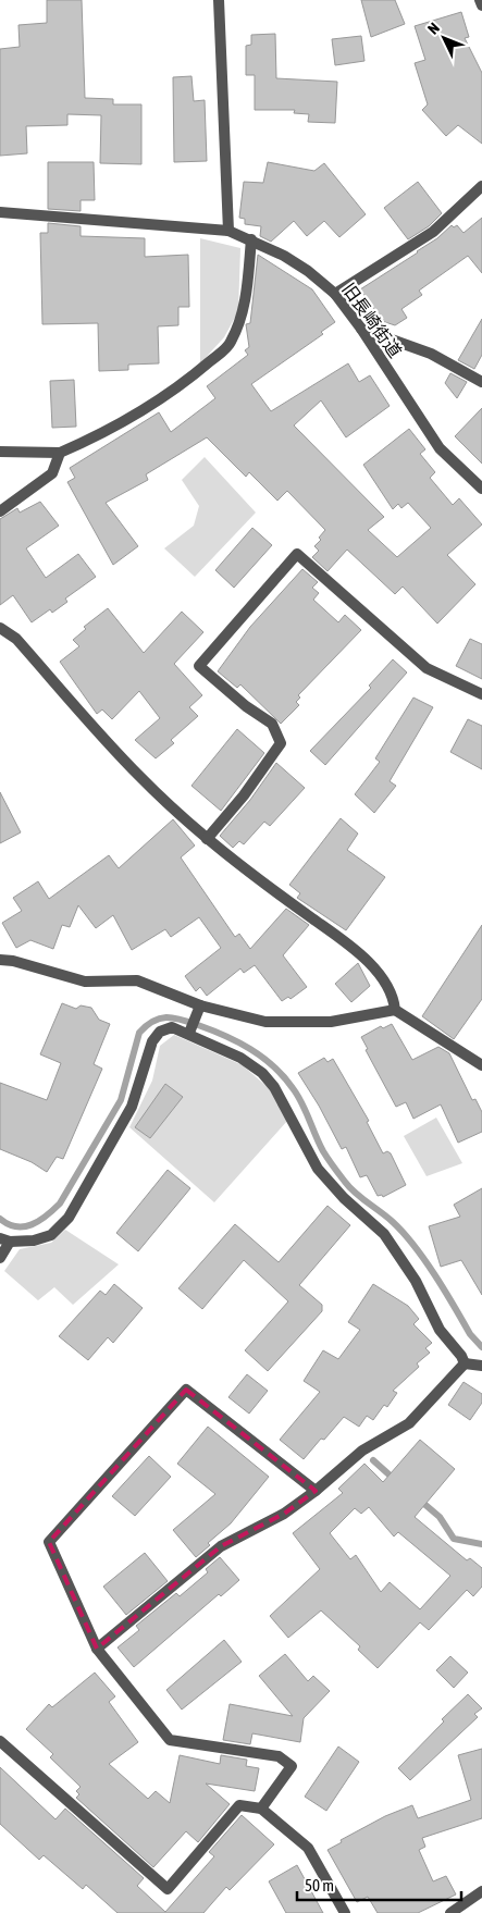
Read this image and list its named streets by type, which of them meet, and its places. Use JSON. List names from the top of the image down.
{
  "streets": {
    "street": ["旧長崎街道"]
  },
  "scale_bar": "50 m",
  "north": "top left"
}
